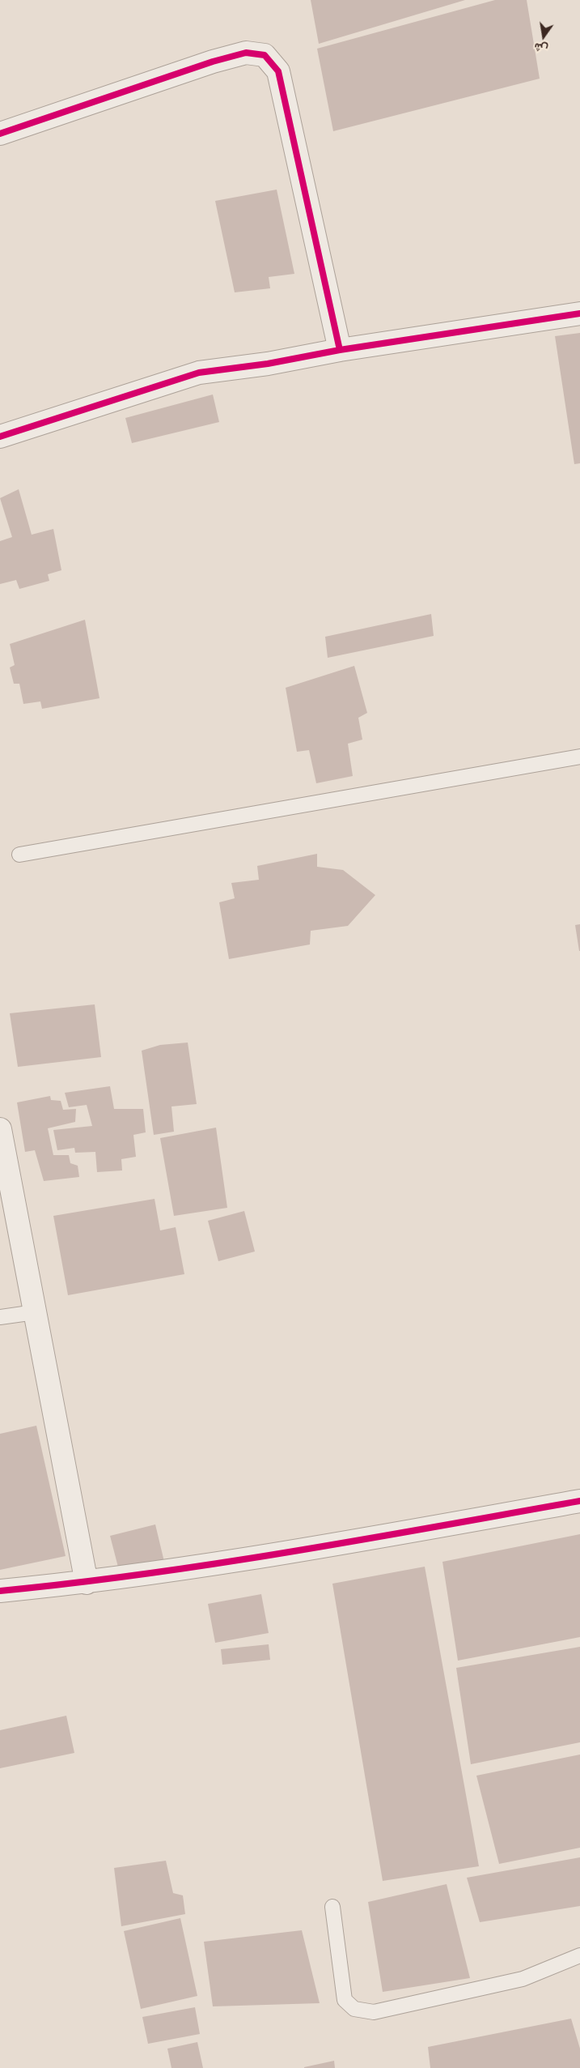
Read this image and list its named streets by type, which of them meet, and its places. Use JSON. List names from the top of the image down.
{
  "north": "bottom"
}
